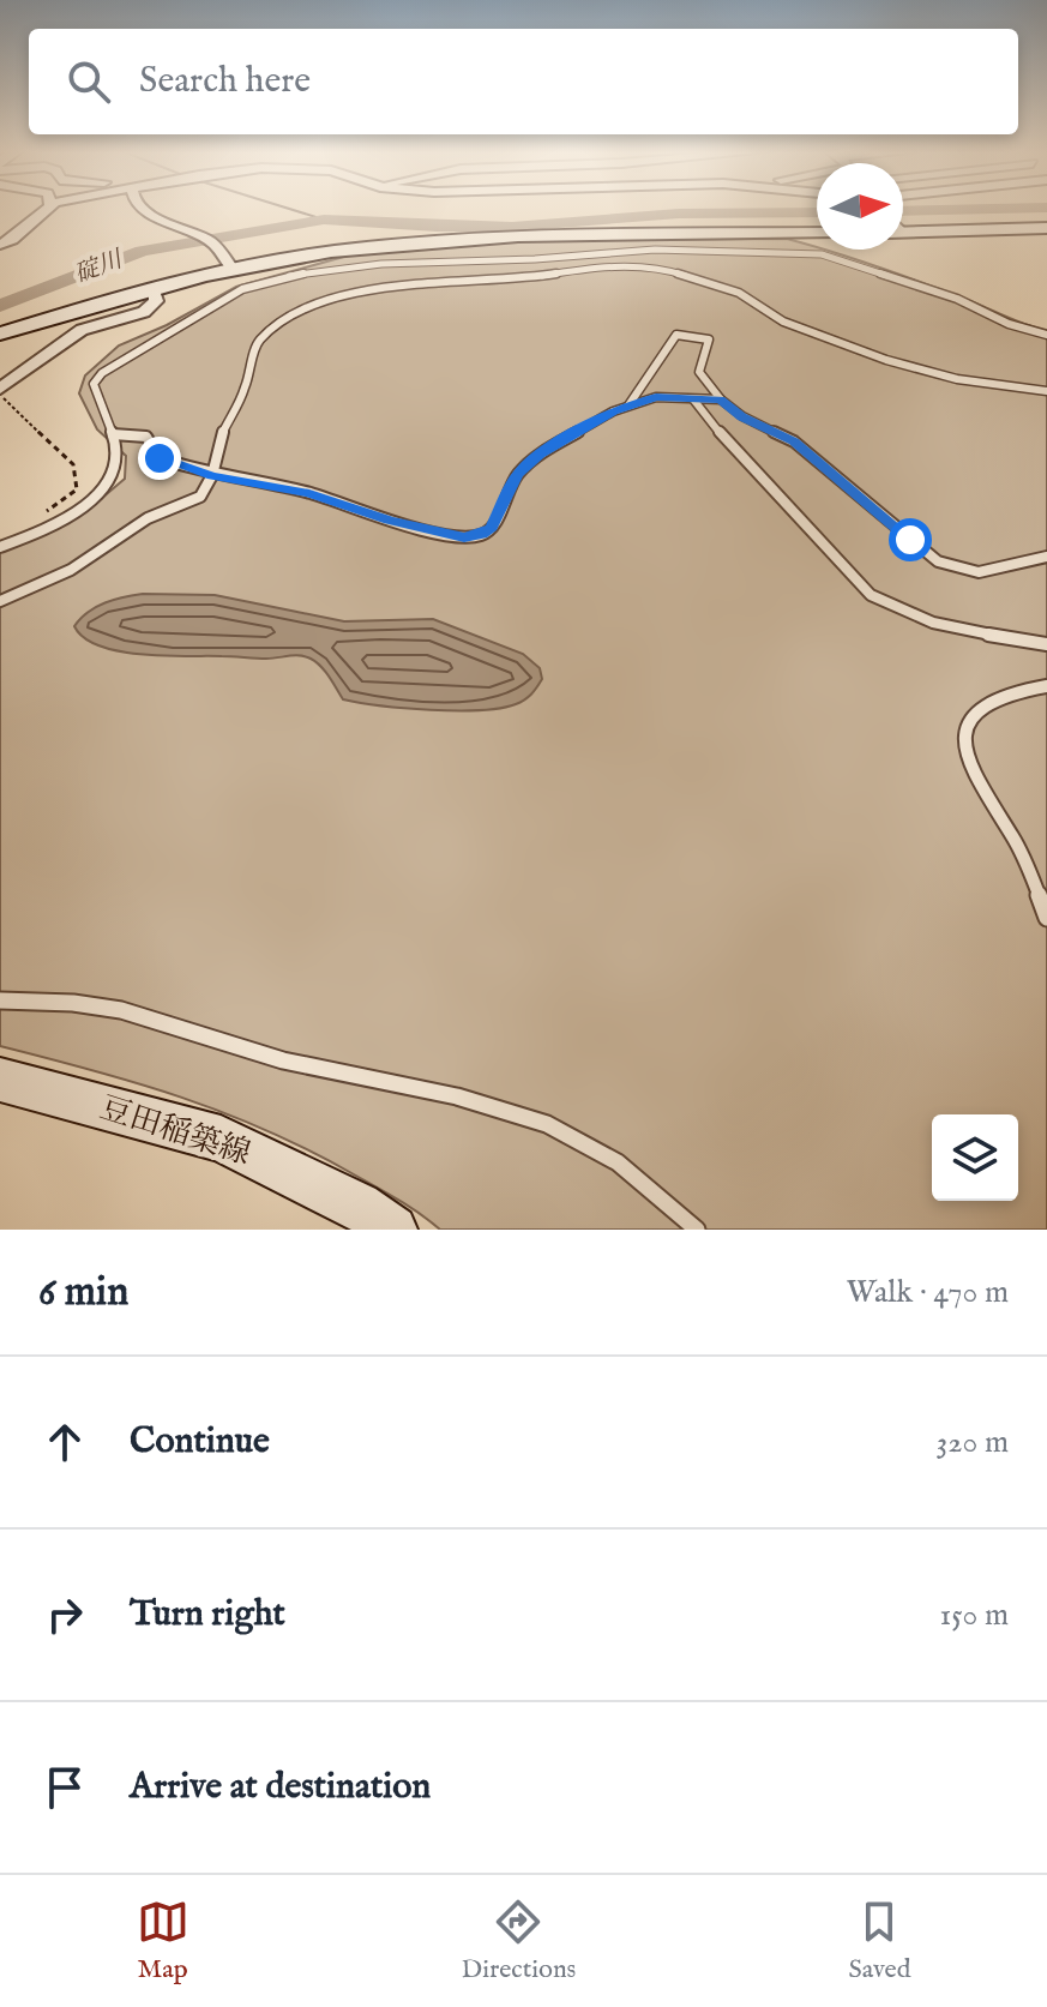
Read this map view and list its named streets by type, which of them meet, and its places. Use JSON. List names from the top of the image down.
{
  "streets": {
    "street": ["豆田稲築線"]
  },
  "water": ["碇川"],
  "north": "right",
  "page": {
    "search": "Search here",
    "heading": ["6 min", "Walk · 470 m"],
    "list": [
      ["Continue", "320 m"],
      ["Turn right", "150 m"],
      "Arrive at destination"
    ],
    "nav": ["Map", "Directions", "Saved"]
  }
}
